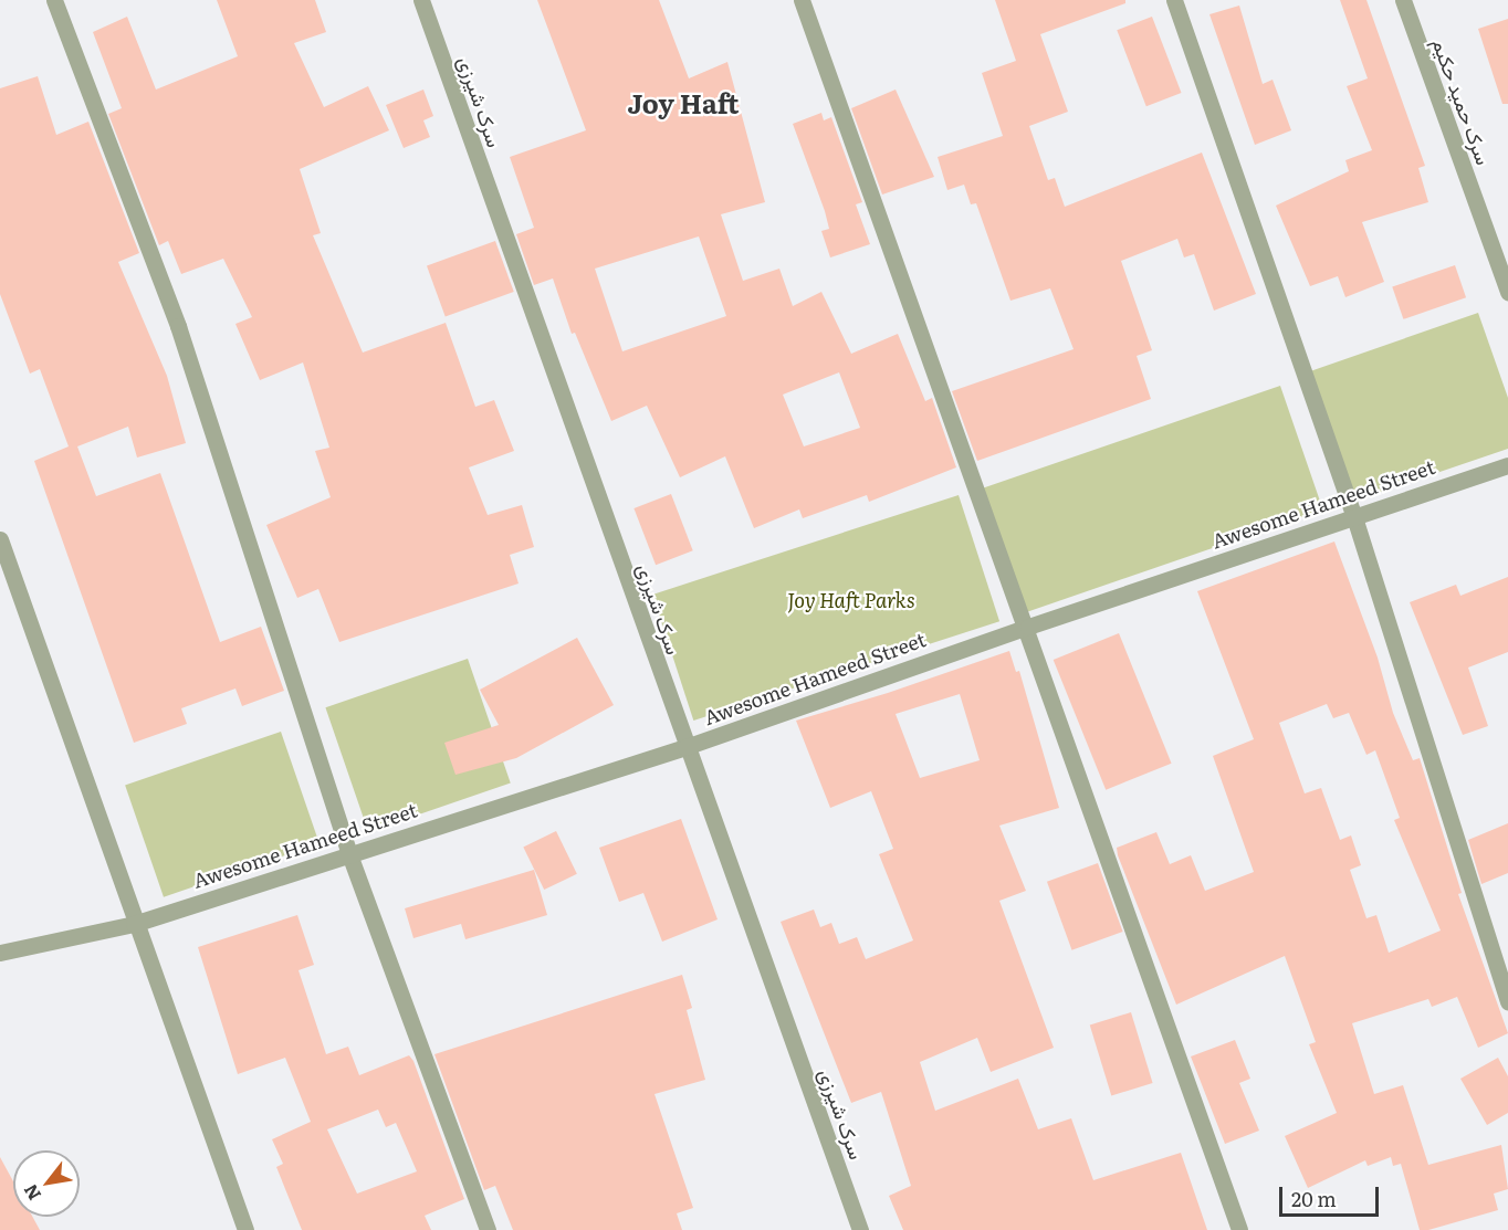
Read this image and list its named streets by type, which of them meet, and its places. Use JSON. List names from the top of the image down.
{
  "streets": {
    "street": ["سرک شیرزی", "سرک حمید حکیم", "Awesome Hameed Street"]
  },
  "crossings": [
    ["سرک شیرزی", "Awesome Hameed Street"]
  ],
  "districts": ["Joy Haft"],
  "parks": ["Joy Haft Parks"],
  "scale_bar": "20 m",
  "north": "bottom left"
}
